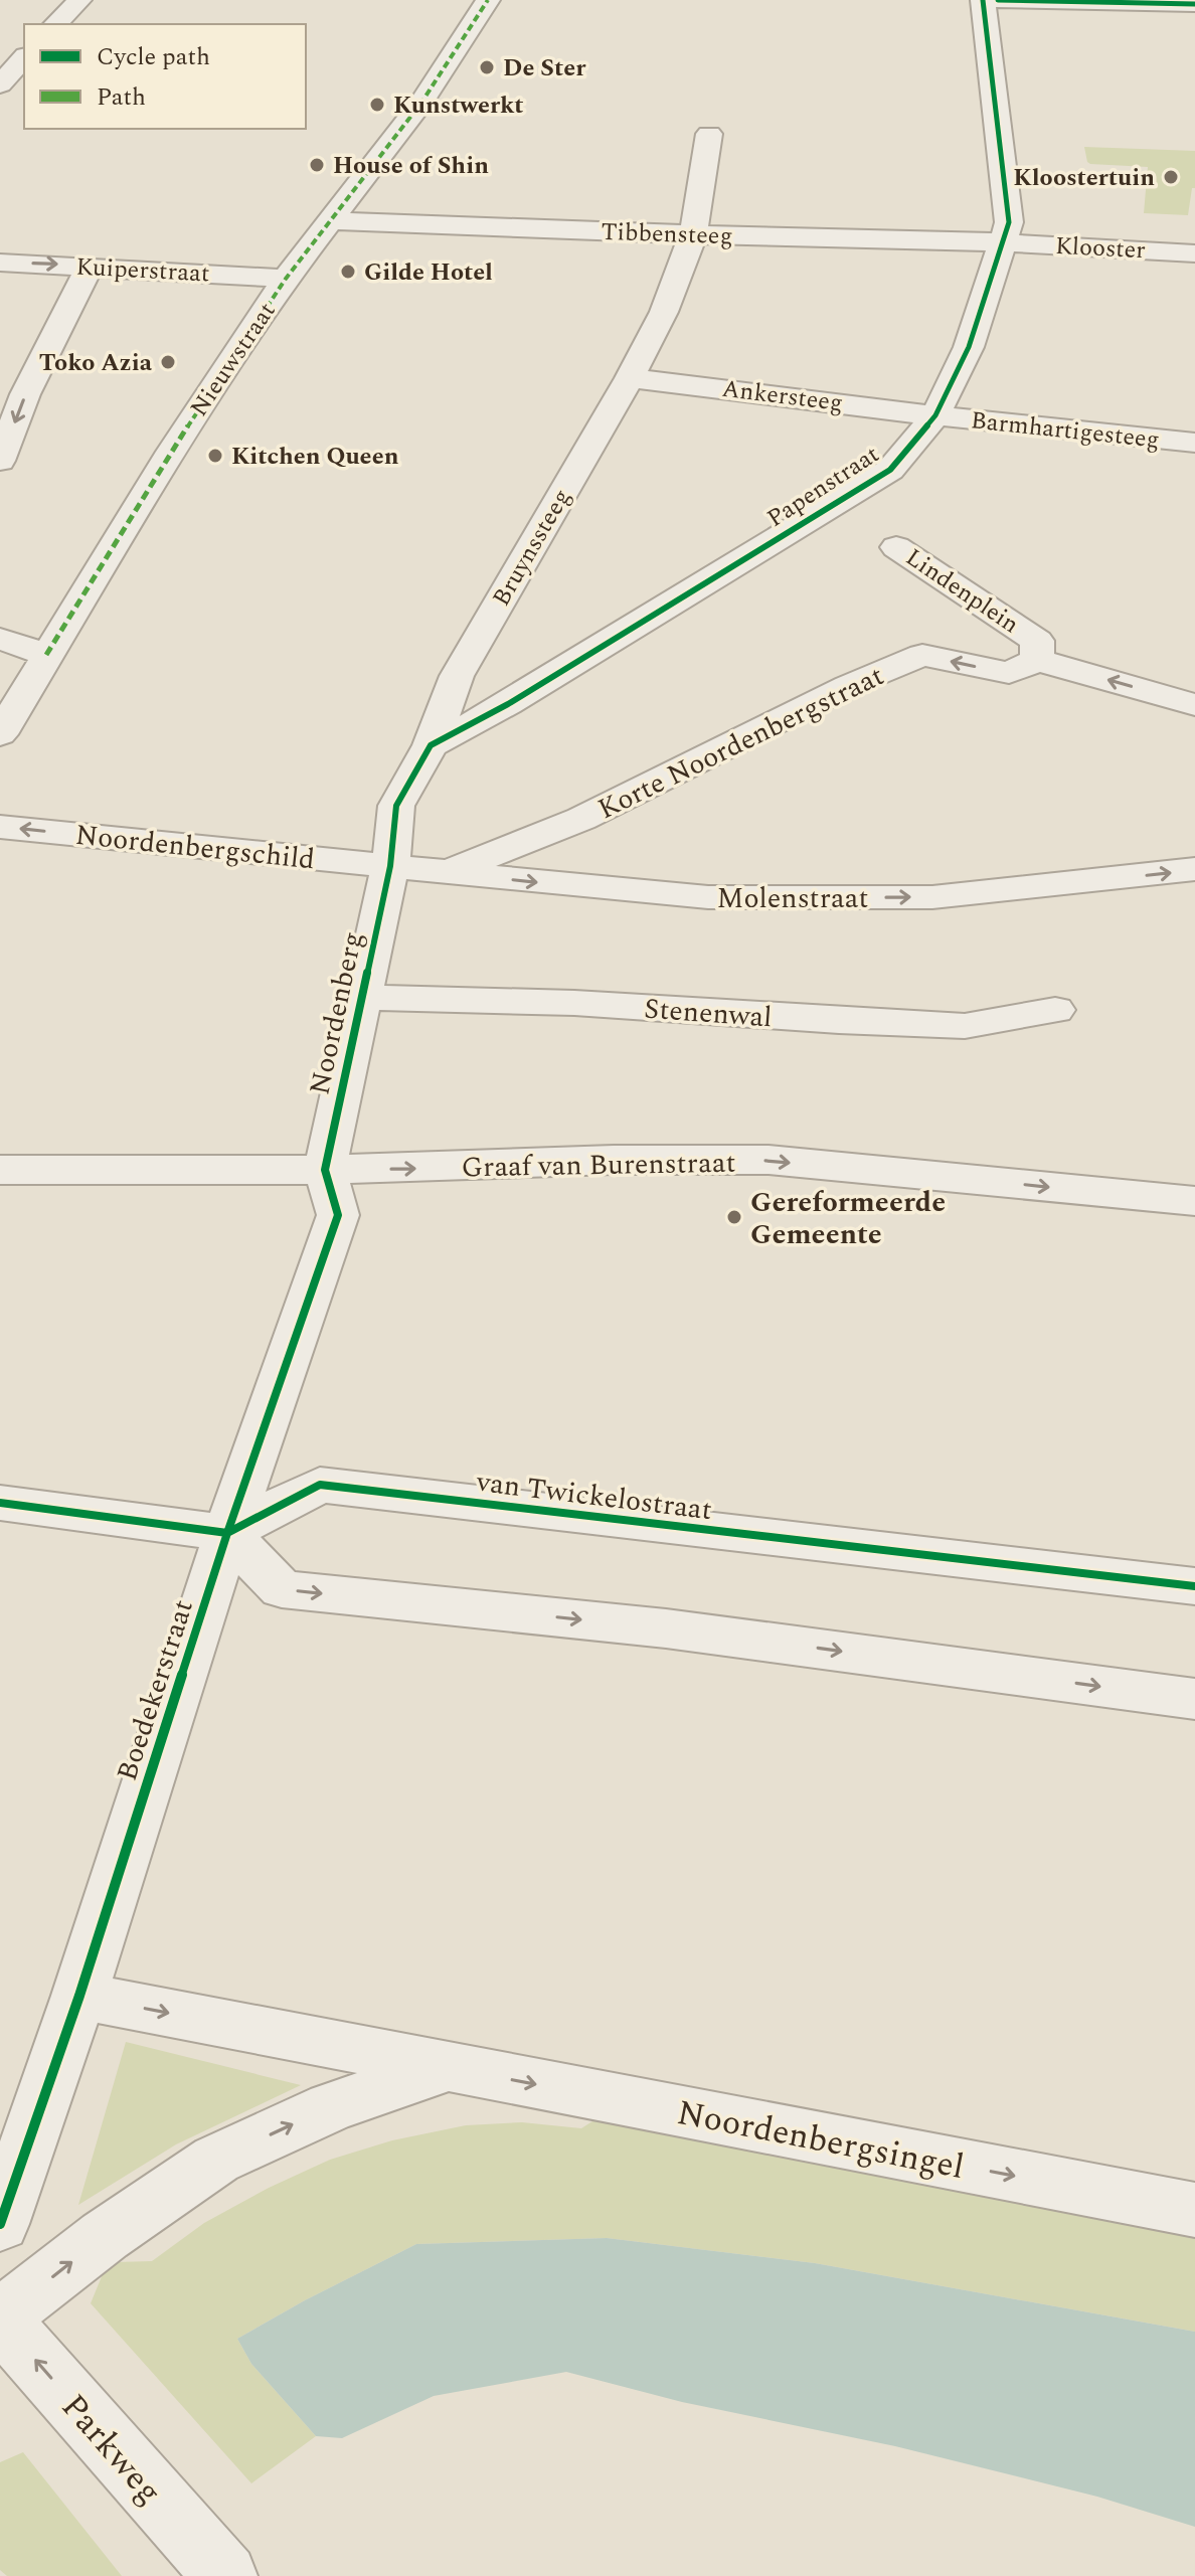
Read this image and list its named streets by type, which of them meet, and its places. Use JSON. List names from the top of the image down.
{
  "streets": {
    "street": [
      "Tibbensteeg",
      "Klooster",
      "Kuiperstraat",
      "Nieuwstraat",
      "Ankersteeg",
      "Barmhartigesteeg",
      "Papenstraat",
      "Bruynssteeg",
      "Lindenplein",
      "Korte Noordenbergstraat",
      "Noordenbergschild",
      "Molenstraat",
      "Stenenwal",
      "Noordenberg",
      "Graaf van Burenstraat",
      "van Twickelostraat",
      "Boedekerstraat",
      "Noordenbergsingel",
      "Parkweg"
    ]
  },
  "crossings": [
    ["Tibbensteeg", "Klooster"],
    ["Tibbensteeg", "Nieuwstraat"],
    ["Tibbensteeg", "Papenstraat"],
    ["Tibbensteeg", "Bruynssteeg"],
    ["Klooster", "Papenstraat"],
    ["Kuiperstraat", "Nieuwstraat"],
    ["Ankersteeg", "Barmhartigesteeg"],
    ["Ankersteeg", "Papenstraat"],
    ["Ankersteeg", "Bruynssteeg"],
    ["Barmhartigesteeg", "Papenstraat"],
    ["Papenstraat", "Bruynssteeg"],
    ["Bruynssteeg", "Noordenbergschild"],
    ["Bruynssteeg", "Molenstraat"],
    ["Bruynssteeg", "Noordenberg"],
    ["Lindenplein", "Korte Noordenbergstraat"],
    ["Korte Noordenbergstraat", "Molenstraat"],
    ["Noordenbergschild", "Molenstraat"],
    ["Noordenbergschild", "Noordenberg"],
    ["Molenstraat", "Noordenberg"],
    ["Stenenwal", "Noordenberg"],
    ["Noordenberg", "Graaf van Burenstraat"],
    ["Noordenberg", "Boedekerstraat"],
    ["Graaf van Burenstraat", "Boedekerstraat"],
    ["van Twickelostraat", "Boedekerstraat"],
    ["Boedekerstraat", "Noordenbergsingel"],
    ["Noordenbergsingel", "Parkweg"]
  ],
  "one_way": [
    "Lindenplein",
    "Korte Noordenbergstraat",
    "Noordenbergschild",
    "Molenstraat",
    "Graaf van Burenstraat",
    "Noordenbergsingel",
    "Parkweg"
  ],
  "places": [
    "De Ster",
    "Kunstwerkt",
    "House of Shin",
    "Kloostertuin",
    "Gilde Hotel",
    "Toko Azia",
    "Kitchen Queen",
    "Gereformeerde Gemeente"
  ],
  "legend": ["Cycle path", "Path"]
}
